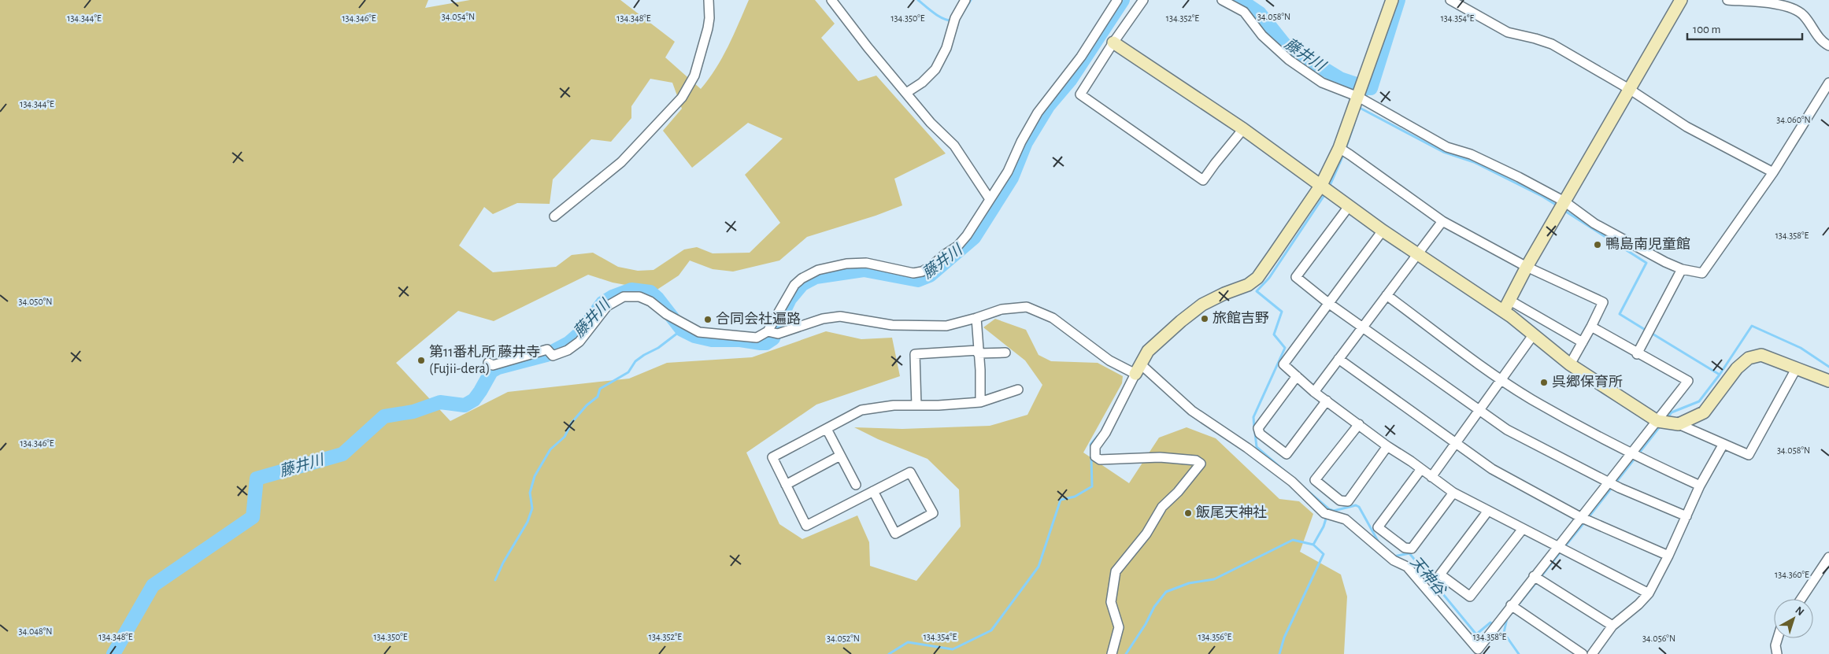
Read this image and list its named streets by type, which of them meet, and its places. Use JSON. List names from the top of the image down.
{
  "water": ["藤井川", "天神谷"],
  "places": [
    "鴨島南児童館",
    "旅館吉野",
    "合同会社遍路",
    "第11番札所 藤井寺 (Fujii-dera)",
    "呉郷保育所",
    "飯尾天神社"
  ],
  "scale_bar": "100 m",
  "north": "top right",
  "coordinates": [
    "34.054°N",
    "34.058°N",
    "134.344°E",
    "134.346°E",
    "134.348°E",
    "134.350°E",
    "134.352°E",
    "134.354°E",
    "34.060°N",
    "134.358°E",
    "34.050°N",
    "134.360°E",
    "34.048°N",
    "134.356°E",
    "34.052°N",
    "34.056°N"
  ]
}
